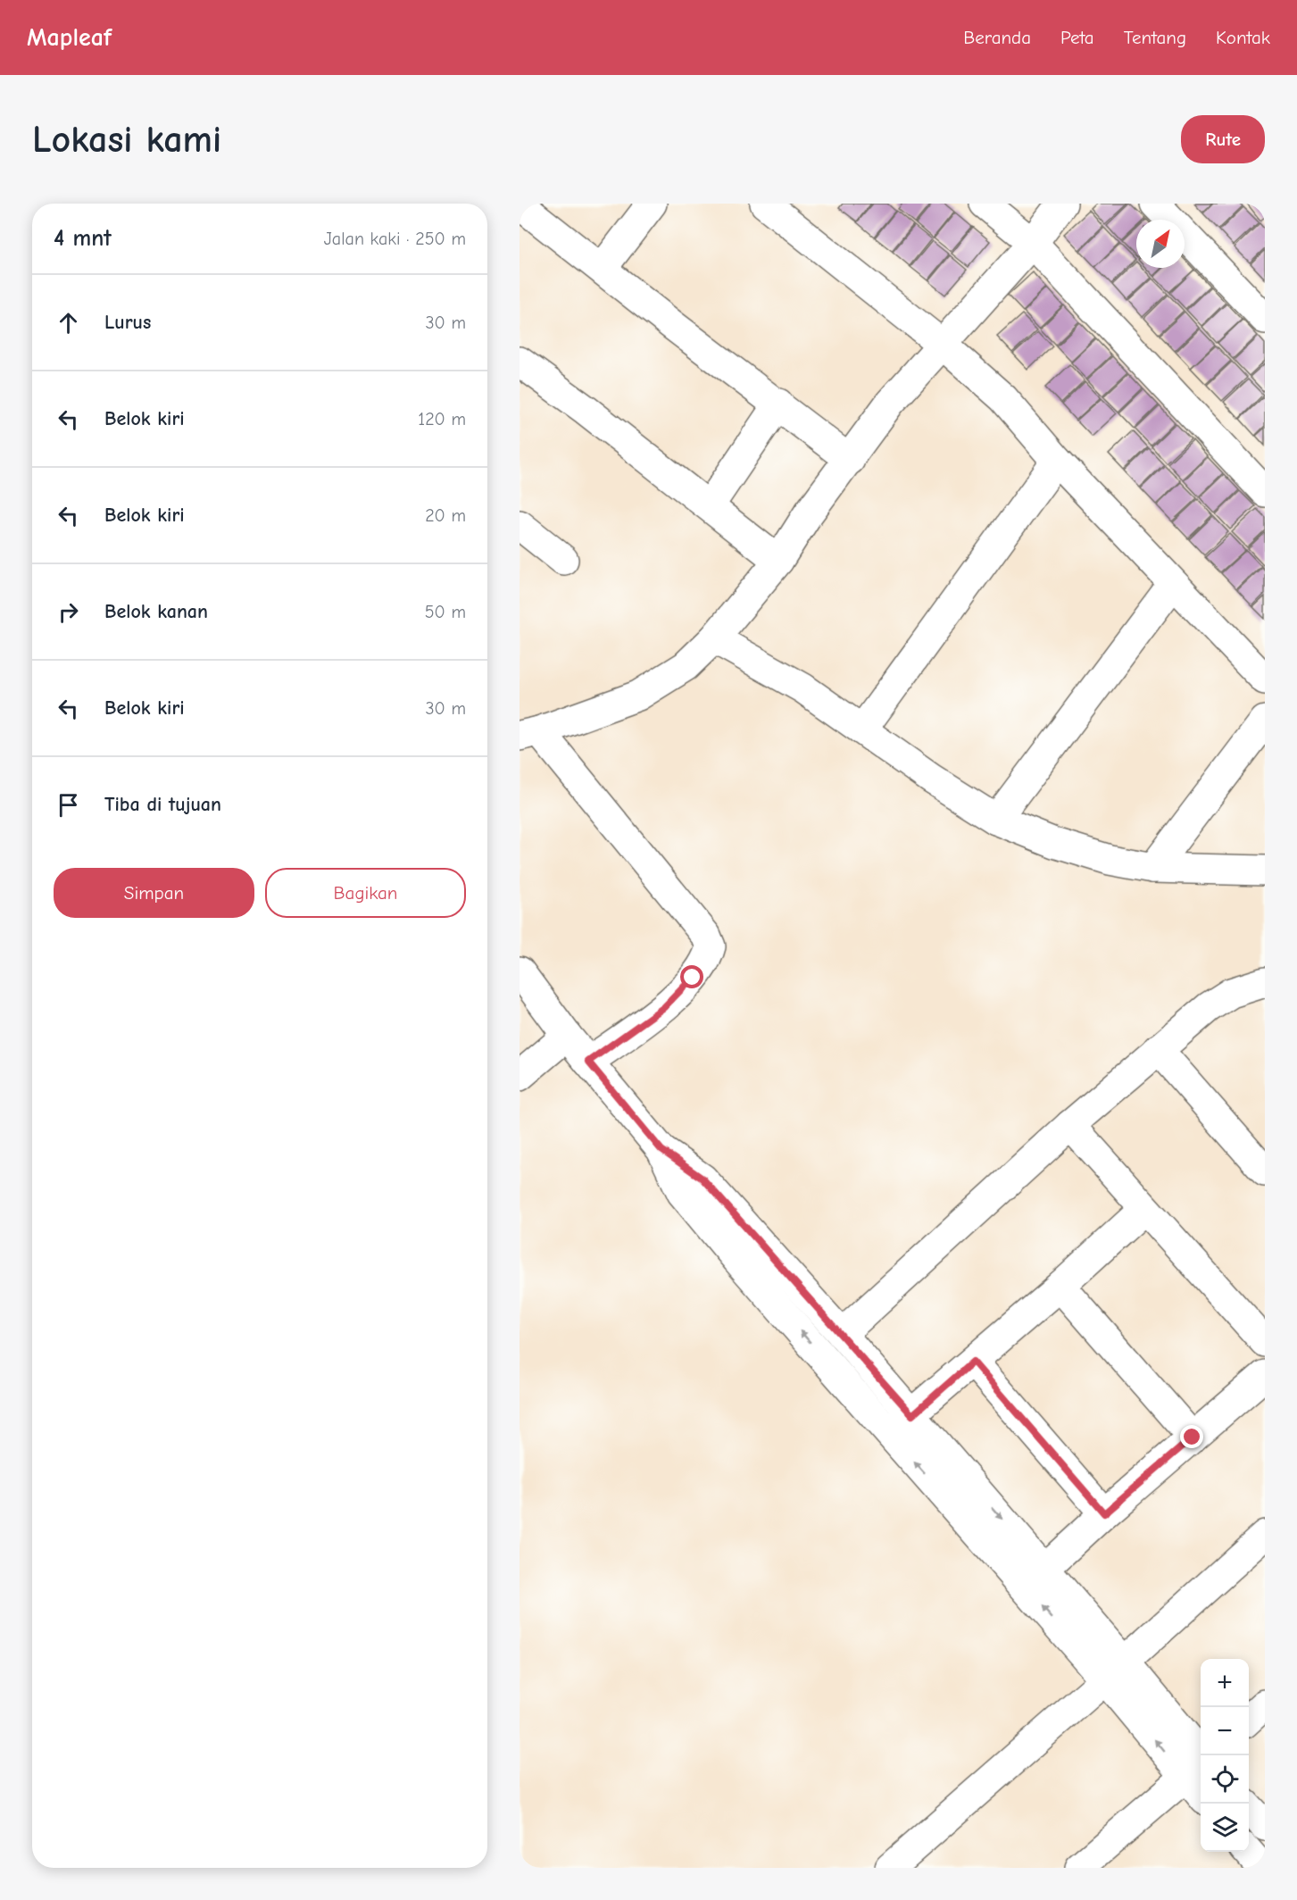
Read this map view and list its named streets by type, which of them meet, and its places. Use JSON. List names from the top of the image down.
{
  "north": "top right",
  "page": {
    "header": "Mapleaf",
    "nav": [
      "Beranda",
      "Peta",
      "Tentang",
      "Kontak"
    ],
    "buttons": [
      "Rute",
      ["Simpan", "Bagikan"]
    ],
    "title": "Lokasi kami",
    "heading": ["4 mnt", "Jalan kaki · 250 m"],
    "list": [
      ["Lurus", "30 m"],
      ["Belok kiri", "120 m"],
      ["Belok kiri", "20 m"],
      ["Belok kanan", "50 m"],
      ["Belok kiri", "30 m"],
      "Tiba di tujuan"
    ],
    "map_buttons": ["+", "−"]
  }
}
